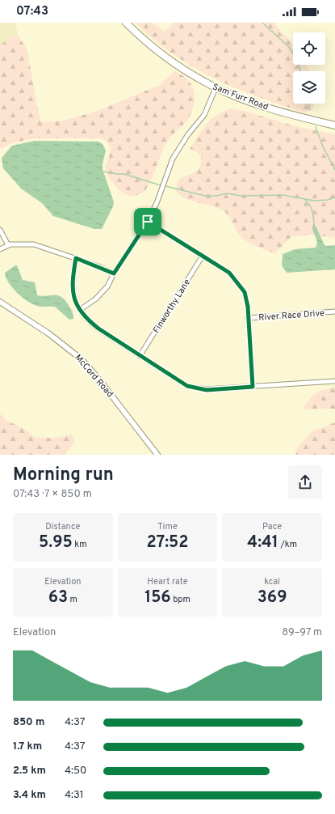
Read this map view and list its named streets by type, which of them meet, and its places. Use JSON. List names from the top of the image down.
{
  "streets": {
    "main road": ["Sam Furr Road"],
    "street": ["Finworthy Lane", "River Race Drive", "McCord Road"]
  },
  "page": {
    "status": "07:43",
    "heading": ["Morning run", "07:43 · 7 × 850 m"],
    "stats": [
      ["Distance", "5.95 km"],
      ["Time", "27:52"],
      ["Pace", "4:41 /km"],
      ["Elevation", "63 m"],
      ["Heart rate", "156 bpm"],
      ["kcal", "369"]
    ],
    "chart": ["Elevation", "89–97 m"],
    "list": [
      {
        "name": "850 m",
        "note": "4:37"
      },
      {
        "name": "1.7 km",
        "note": "4:37"
      },
      {
        "name": "2.5 km",
        "note": "4:50"
      },
      {
        "name": "3.4 km",
        "note": "4:31"
      }
    ]
  }
}
